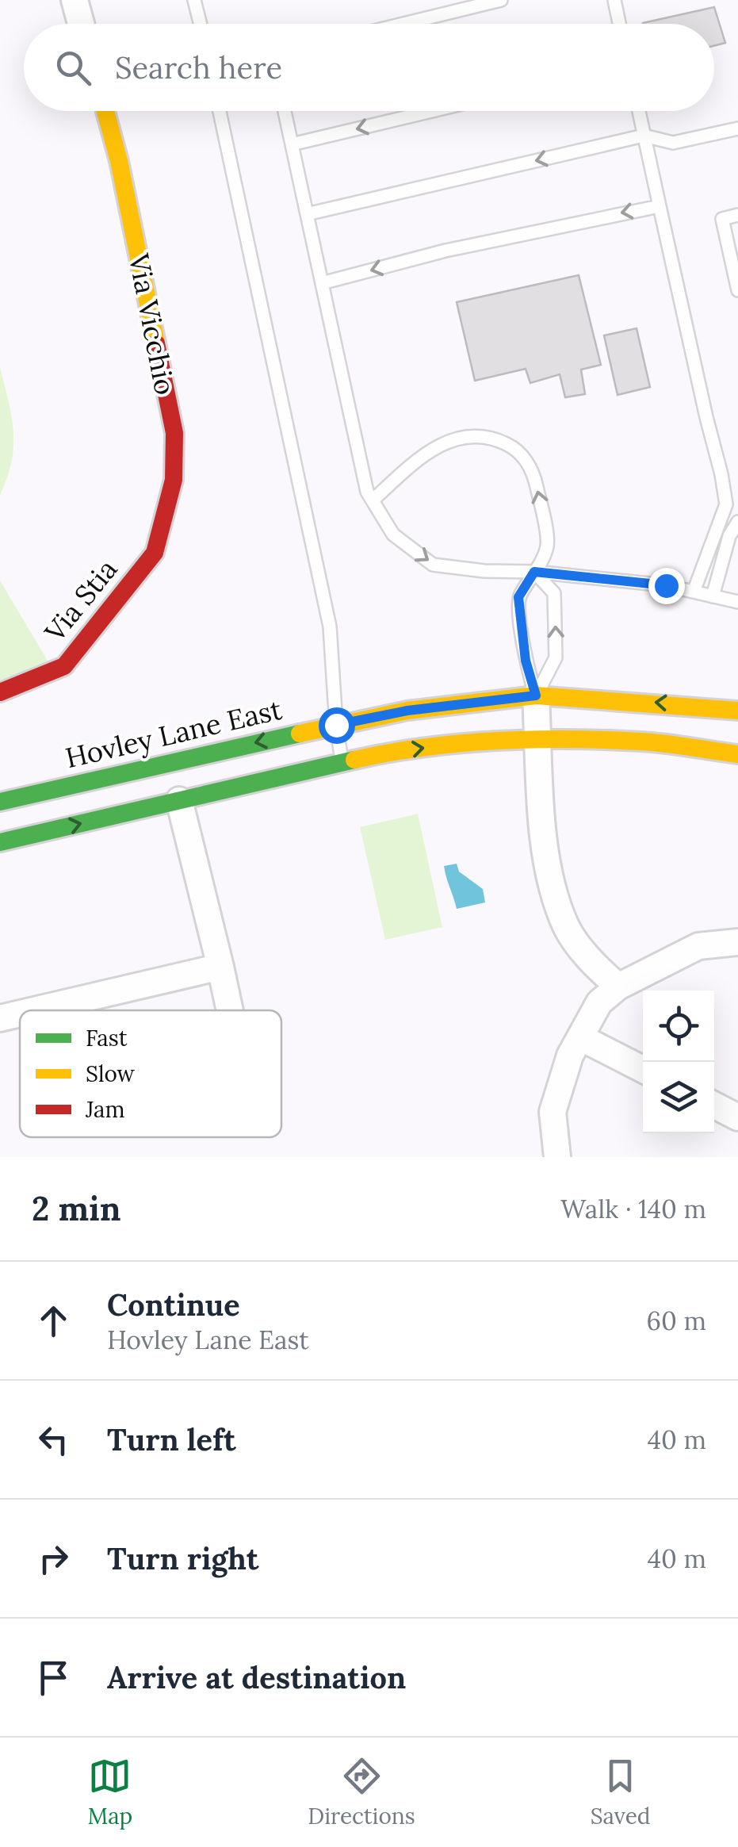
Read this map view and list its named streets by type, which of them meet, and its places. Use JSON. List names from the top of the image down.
{
  "streets": {
    "main road": ["Via Vicchio", "Via Stia", "Hovley Lane East"]
  },
  "crossings": [
    ["Via Vicchio", "Via Stia"]
  ],
  "legend": ["Fast", "Slow", "Jam"],
  "page": {
    "search": "Search here",
    "heading": ["2 min", "Walk · 140 m"],
    "list": [
      ["Continue", "Hovley Lane East", "60 m"],
      ["Turn left", "40 m"],
      ["Turn right", "40 m"],
      "Arrive at destination"
    ],
    "nav": ["Map", "Directions", "Saved"]
  }
}
